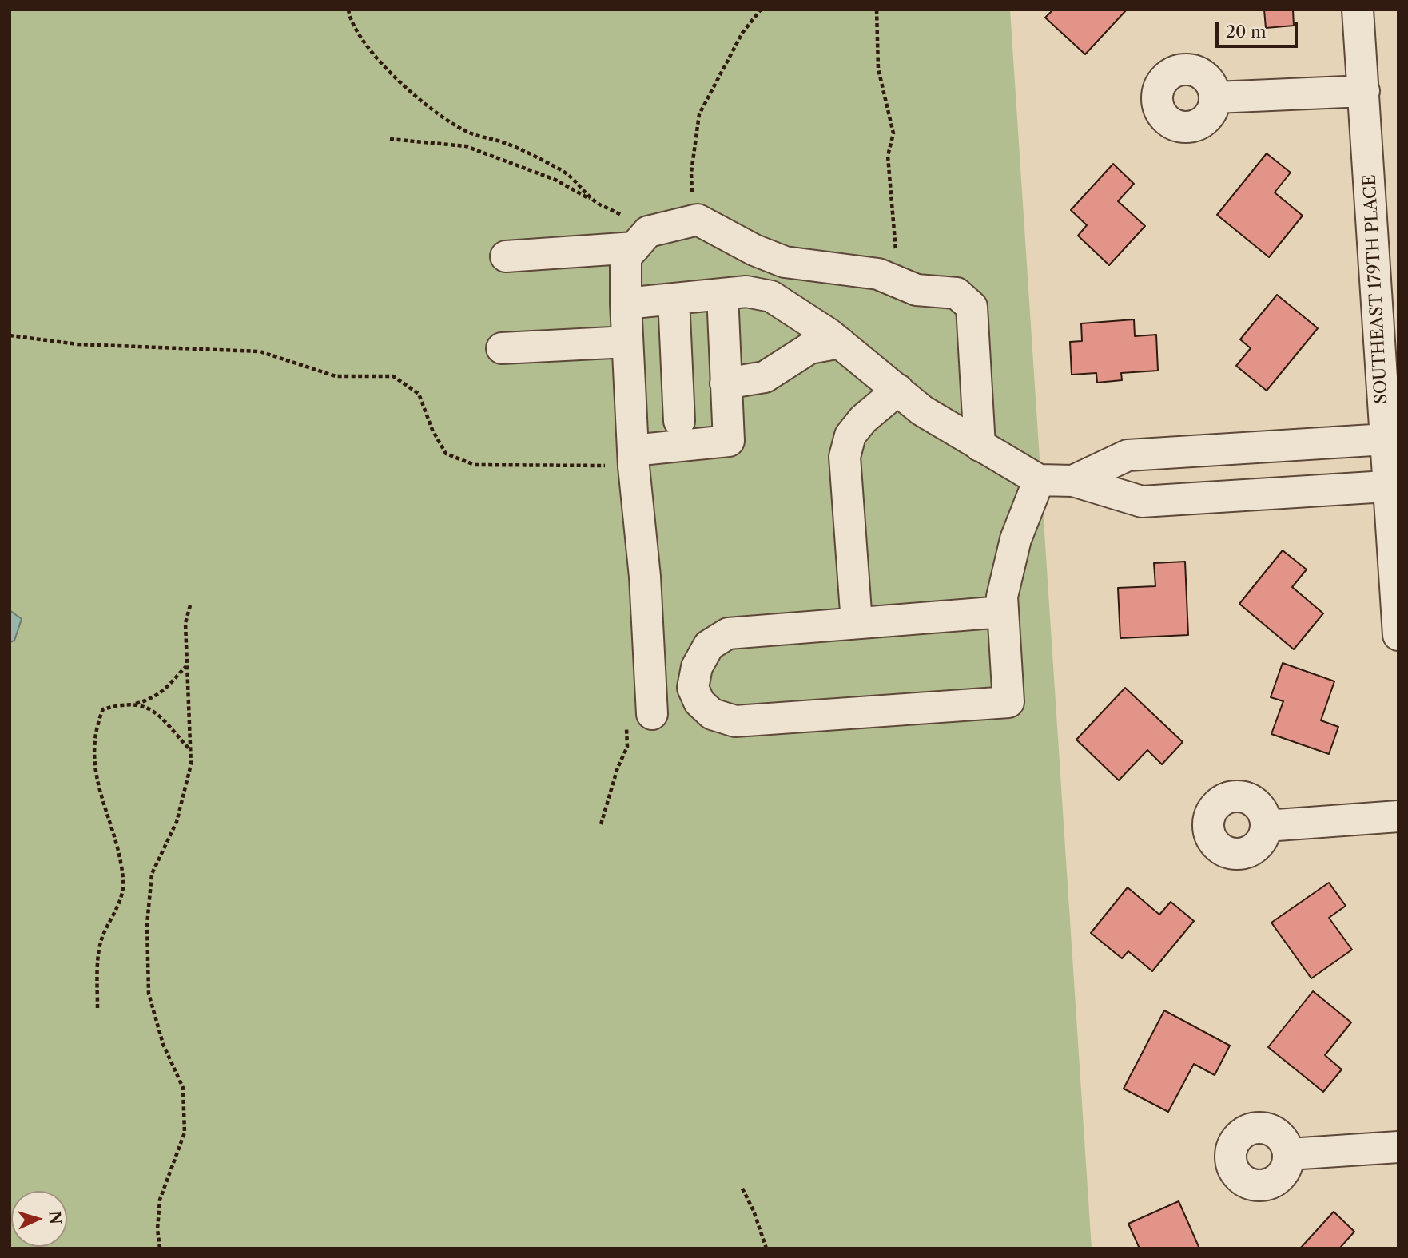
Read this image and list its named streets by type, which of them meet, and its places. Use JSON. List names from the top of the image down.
{
  "streets": {
    "street": ["SOUTHEAST 179TH PLACE"]
  },
  "scale_bar": "20 m",
  "north": "right"
}
